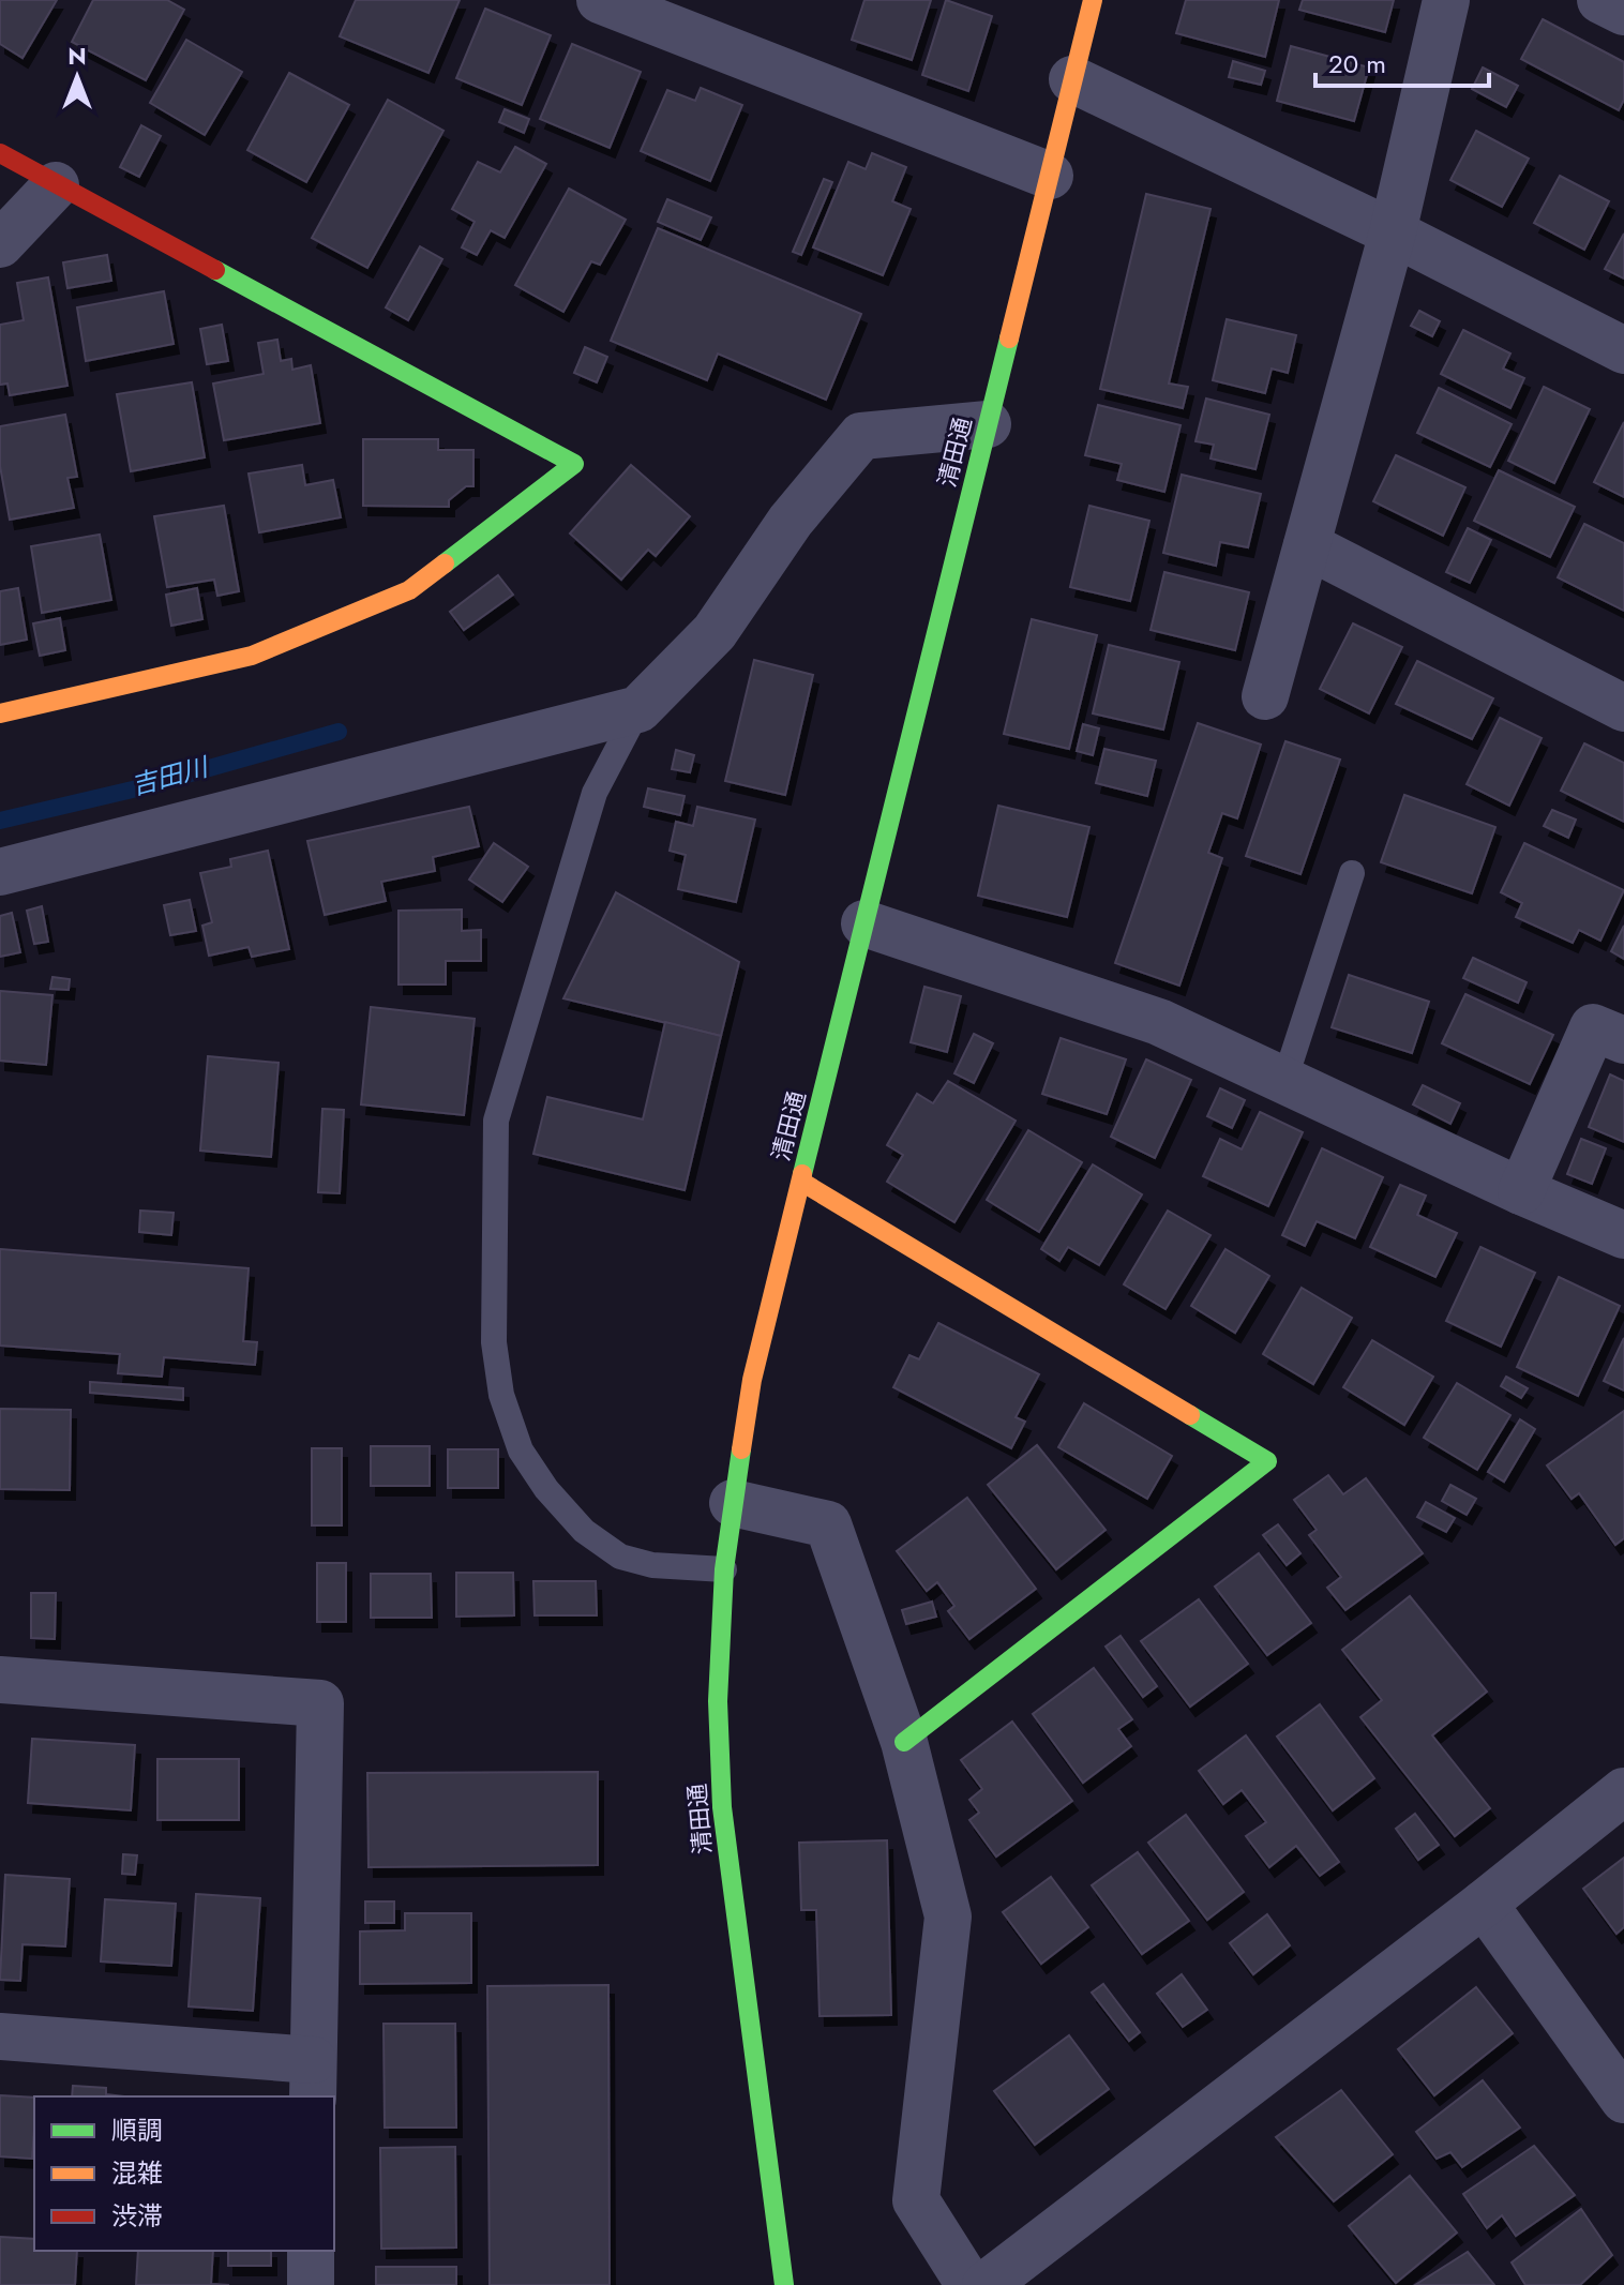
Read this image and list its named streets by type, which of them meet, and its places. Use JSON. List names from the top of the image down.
{
  "streets": {
    "street": ["清田通"]
  },
  "water": ["吉田川"],
  "legend": ["順調", "混雑", "渋滞"],
  "scale_bar": "20 m",
  "north": "top"
}
